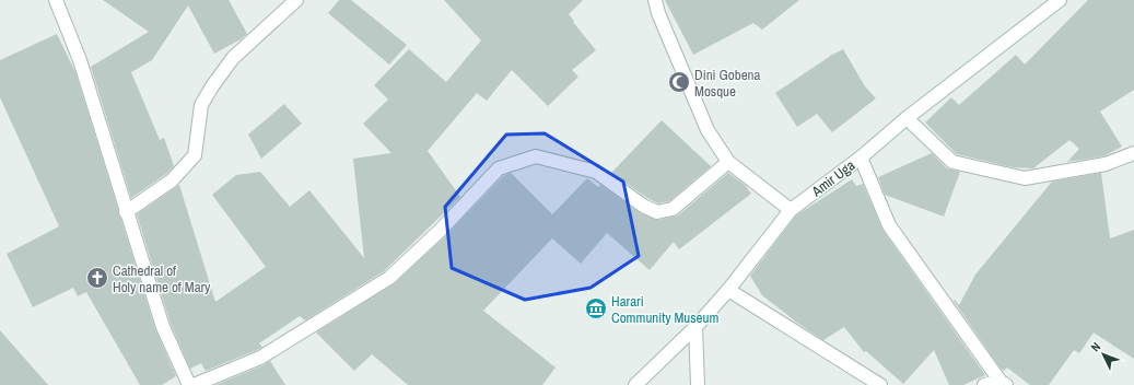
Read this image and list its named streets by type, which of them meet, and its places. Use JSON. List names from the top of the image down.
{
  "streets": {
    "street": ["Amir Uga"]
  },
  "places": {
    "mosque": ["Dini Gobena Mosque"],
    "church": ["Cathedral of Holy name of Mary"],
    "museum": ["Harari Community Museum"]
  },
  "north": "top left"
}
